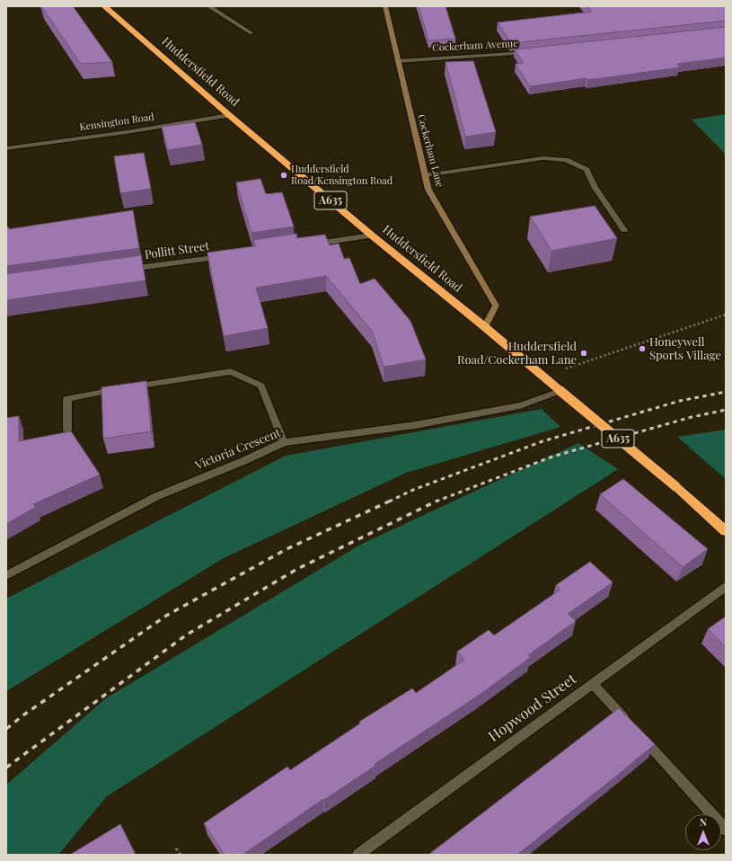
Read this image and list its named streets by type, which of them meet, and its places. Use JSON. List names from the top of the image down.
{
  "streets": {
    "highway": ["Huddersfield Road", "A635"],
    "street": [
      "Cockerham Avenue",
      "Kensington Road",
      "Cockerham Lane",
      "Pollitt Street",
      "Victoria Crescent",
      "Hopwood Street"
    ]
  },
  "crossings": [
    ["Cockerham Avenue", "Cockerham Lane"],
    ["Huddersfield Road", "Kensington Road"],
    ["Huddersfield Road", "Cockerham Lane"],
    ["Huddersfield Road", "Victoria Crescent"]
  ],
  "places": ["Huddersfield Road/Kensington Road", "Honeywell Sports Village", "Huddersfield Road/Cockerham Lane"],
  "north": "top"
}
